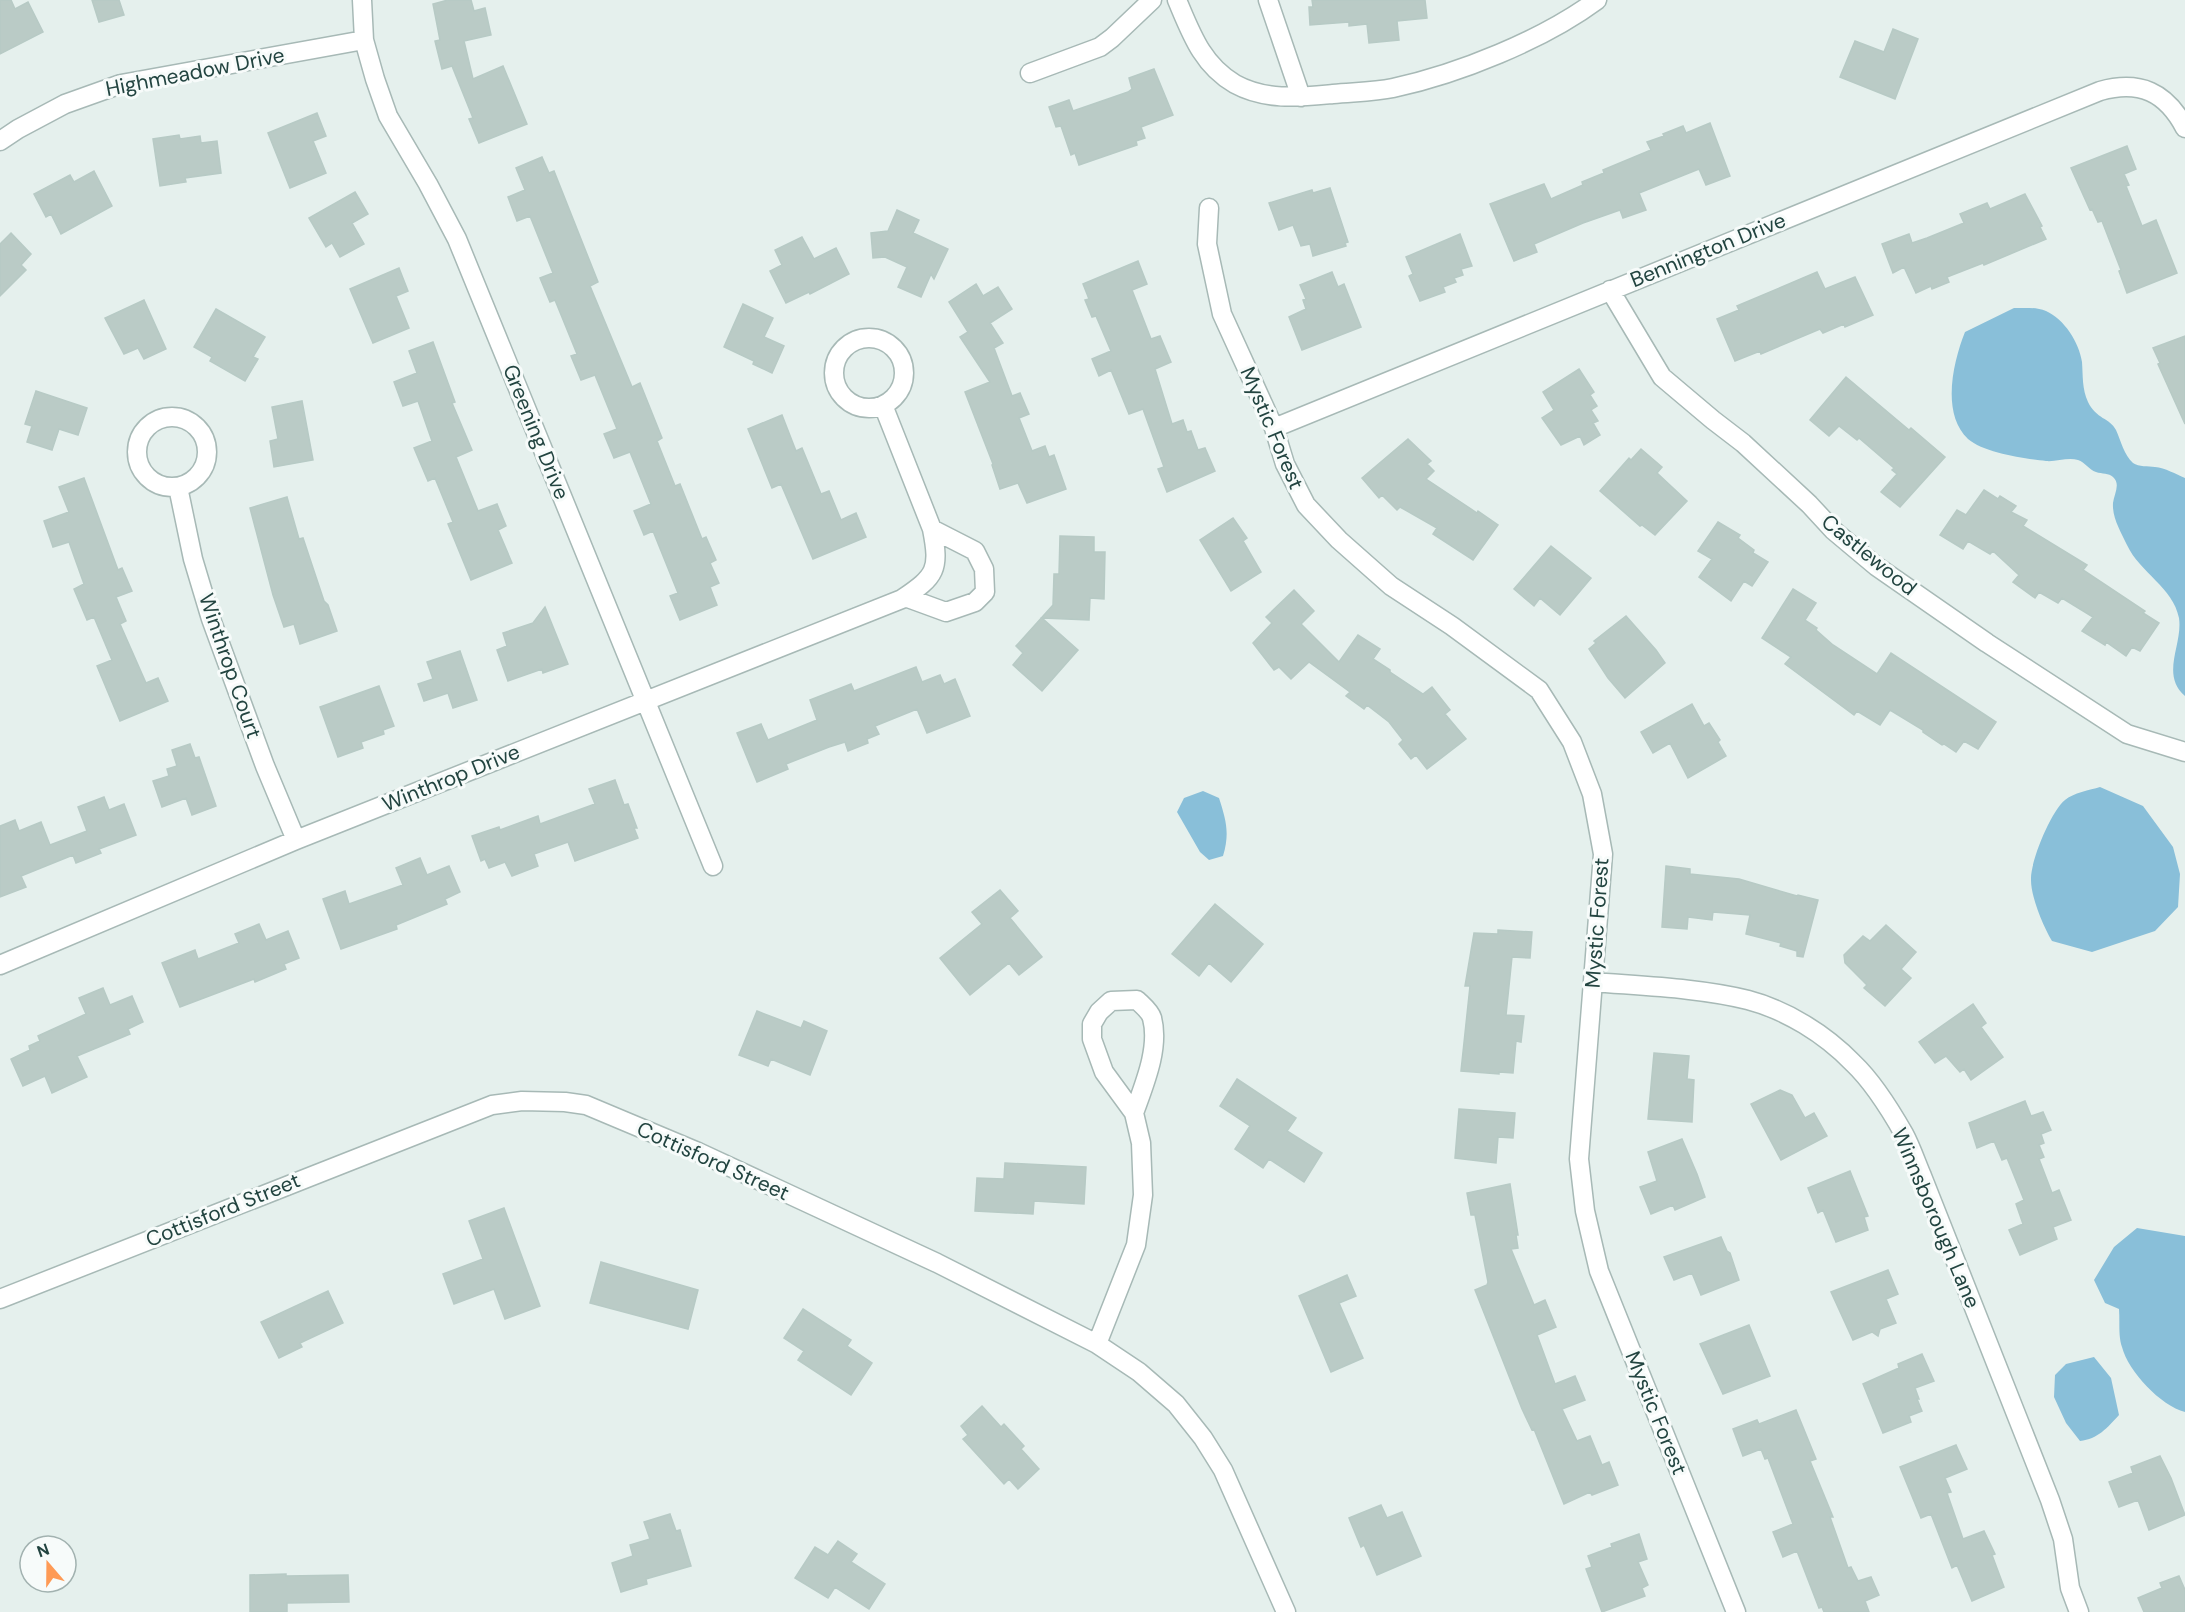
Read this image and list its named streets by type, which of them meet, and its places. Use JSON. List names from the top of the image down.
{
  "streets": {
    "street": [
      "Highmeadow Drive",
      "Bennington Drive",
      "Mystic Forest",
      "Greening Drive",
      "Castlewood",
      "Winthrop Court",
      "Winthrop Drive",
      "Cottisford Street",
      "Winnsborough Lane"
    ]
  },
  "crossings": [
    ["Highmeadow Drive", "Greening Drive"],
    ["Bennington Drive", "Mystic Forest"],
    ["Bennington Drive", "Castlewood"],
    ["Mystic Forest", "Winnsborough Lane"],
    ["Greening Drive", "Winthrop Drive"],
    ["Winthrop Court", "Winthrop Drive"]
  ],
  "north": "top"
}
